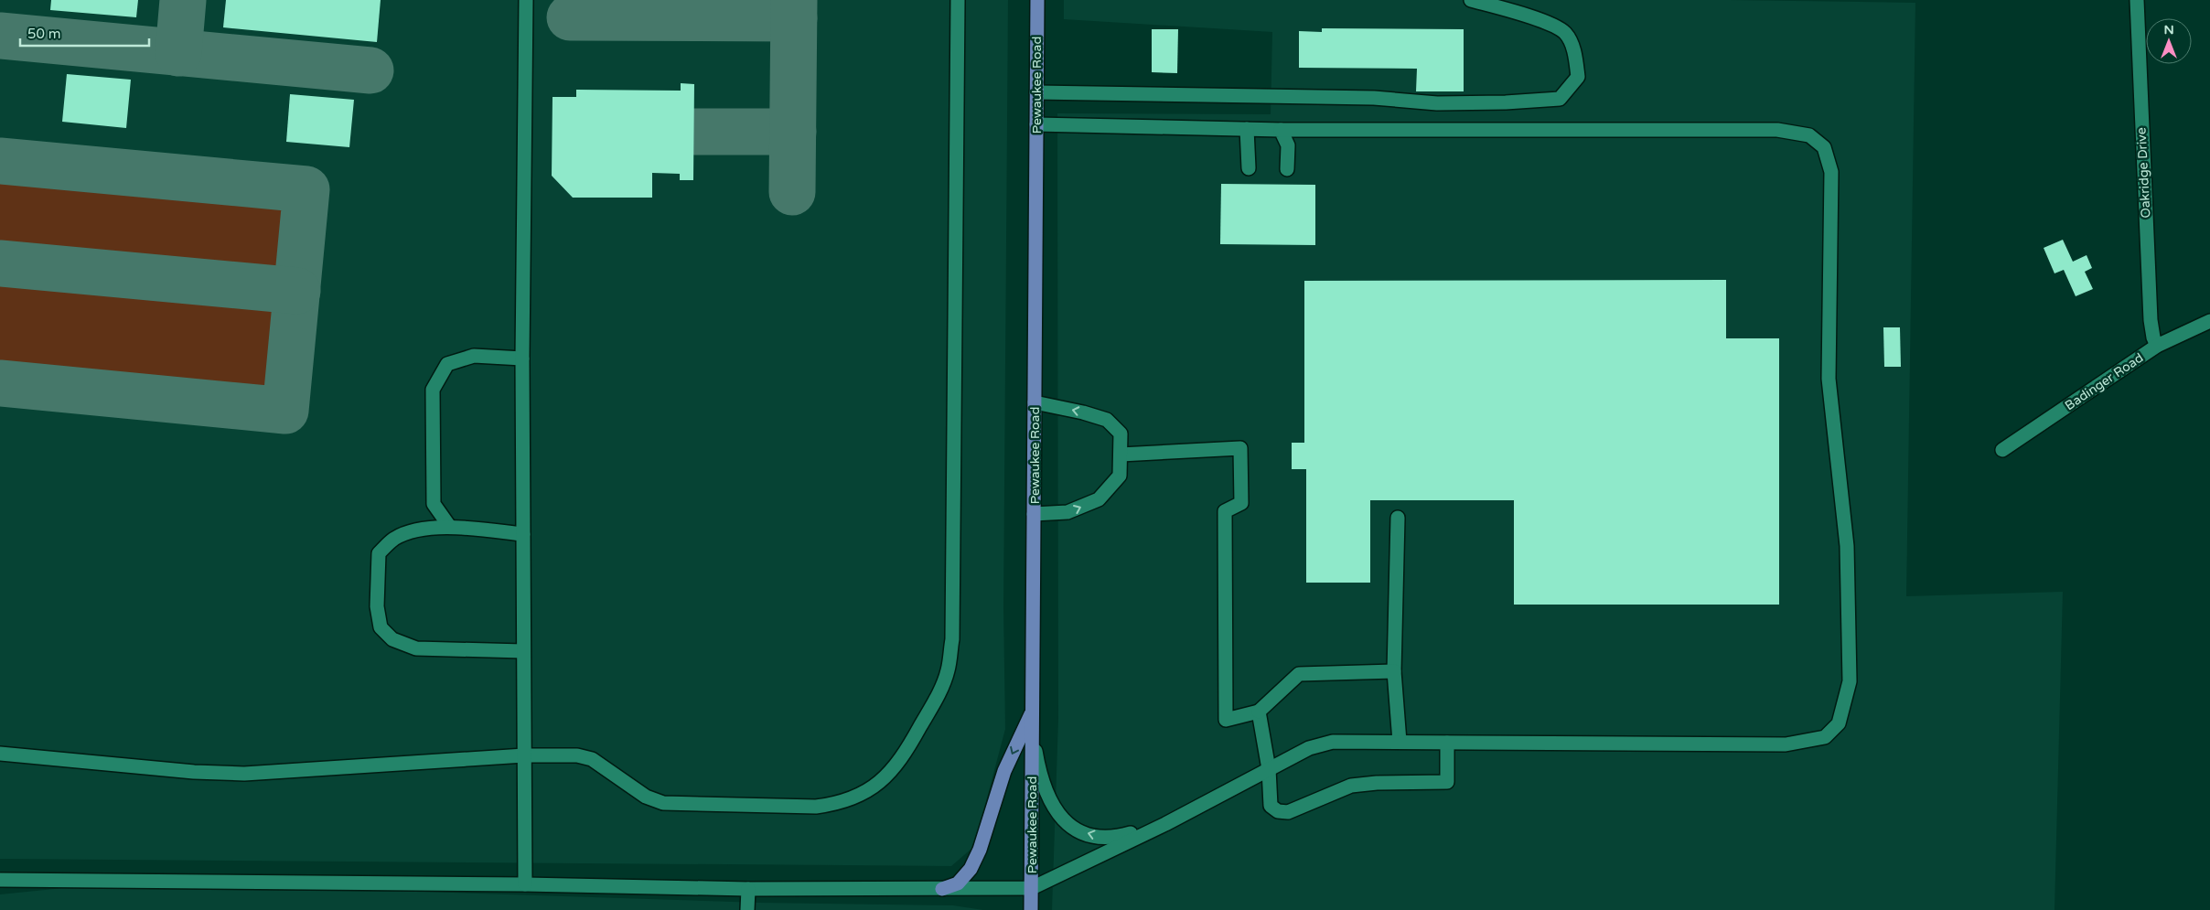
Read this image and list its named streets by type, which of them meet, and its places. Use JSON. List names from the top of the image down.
{
  "streets": {
    "main road": ["Pewaukee Road"],
    "street": ["Oakridge Drive", "Badinger Road"]
  },
  "crossings": [
    ["Oakridge Drive", "Badinger Road"]
  ],
  "scale_bar": "50 m",
  "north": "top"
}
